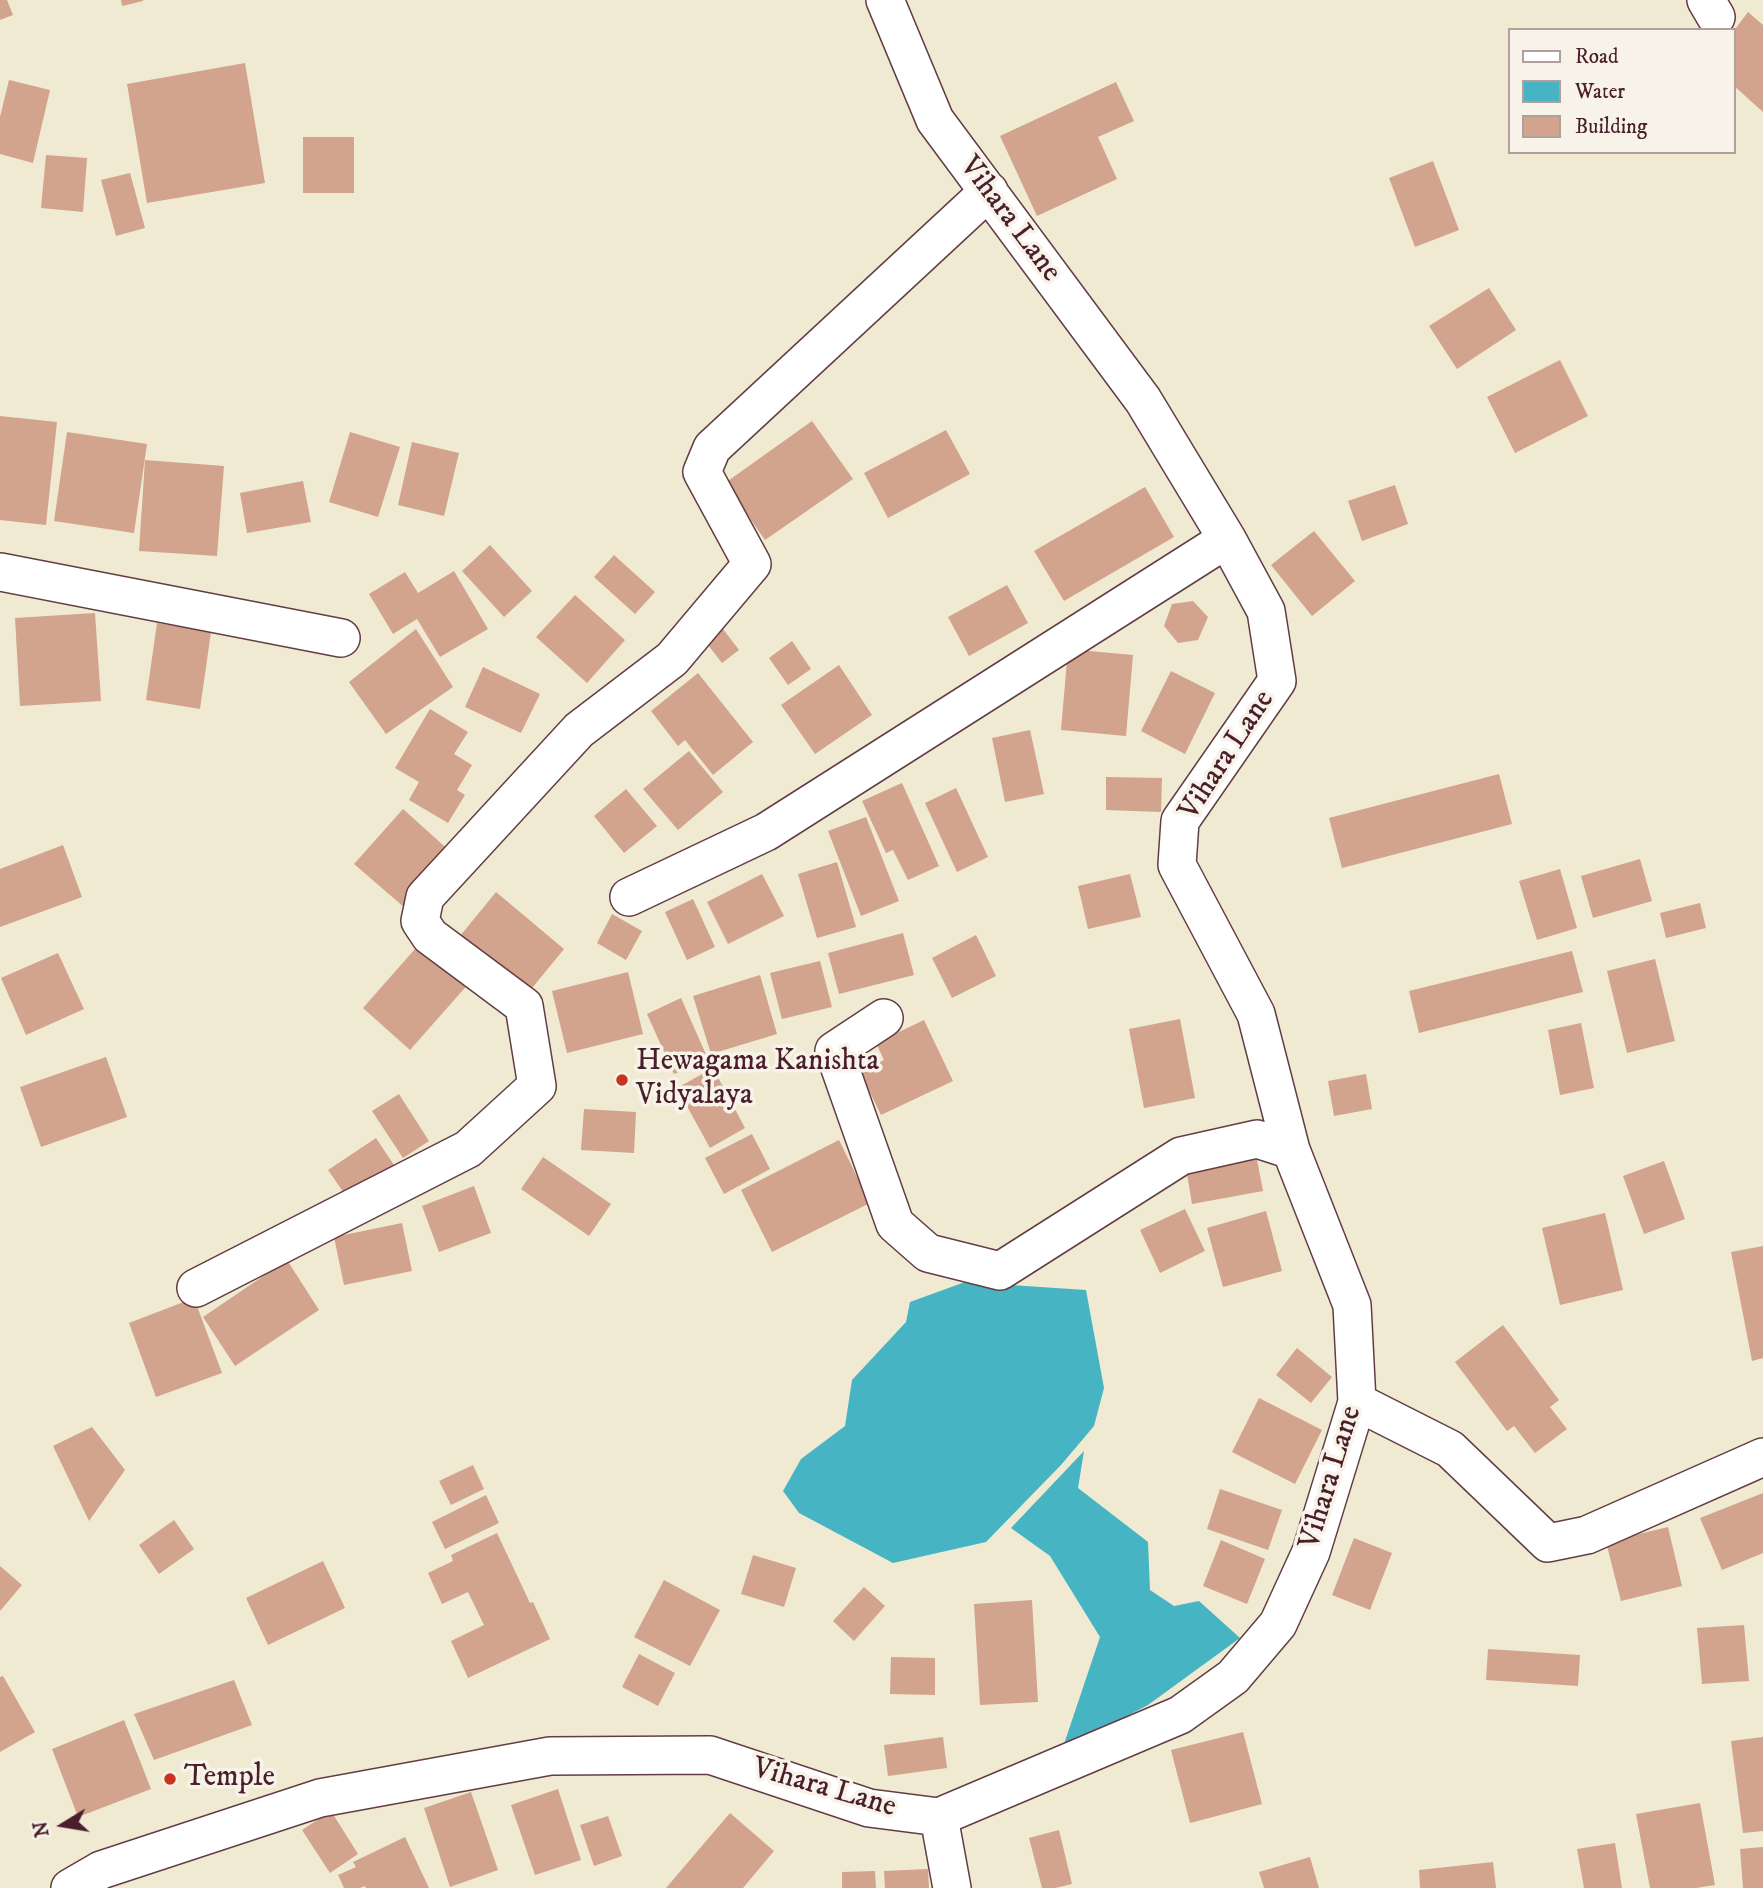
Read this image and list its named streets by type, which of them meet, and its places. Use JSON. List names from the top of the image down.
{
  "streets": {
    "street": ["Vihara Lane"]
  },
  "places": ["Hewagama Kanishta Vidyalaya", "Temple"],
  "legend": ["Road", "Water", "Building"],
  "north": "left"
}
